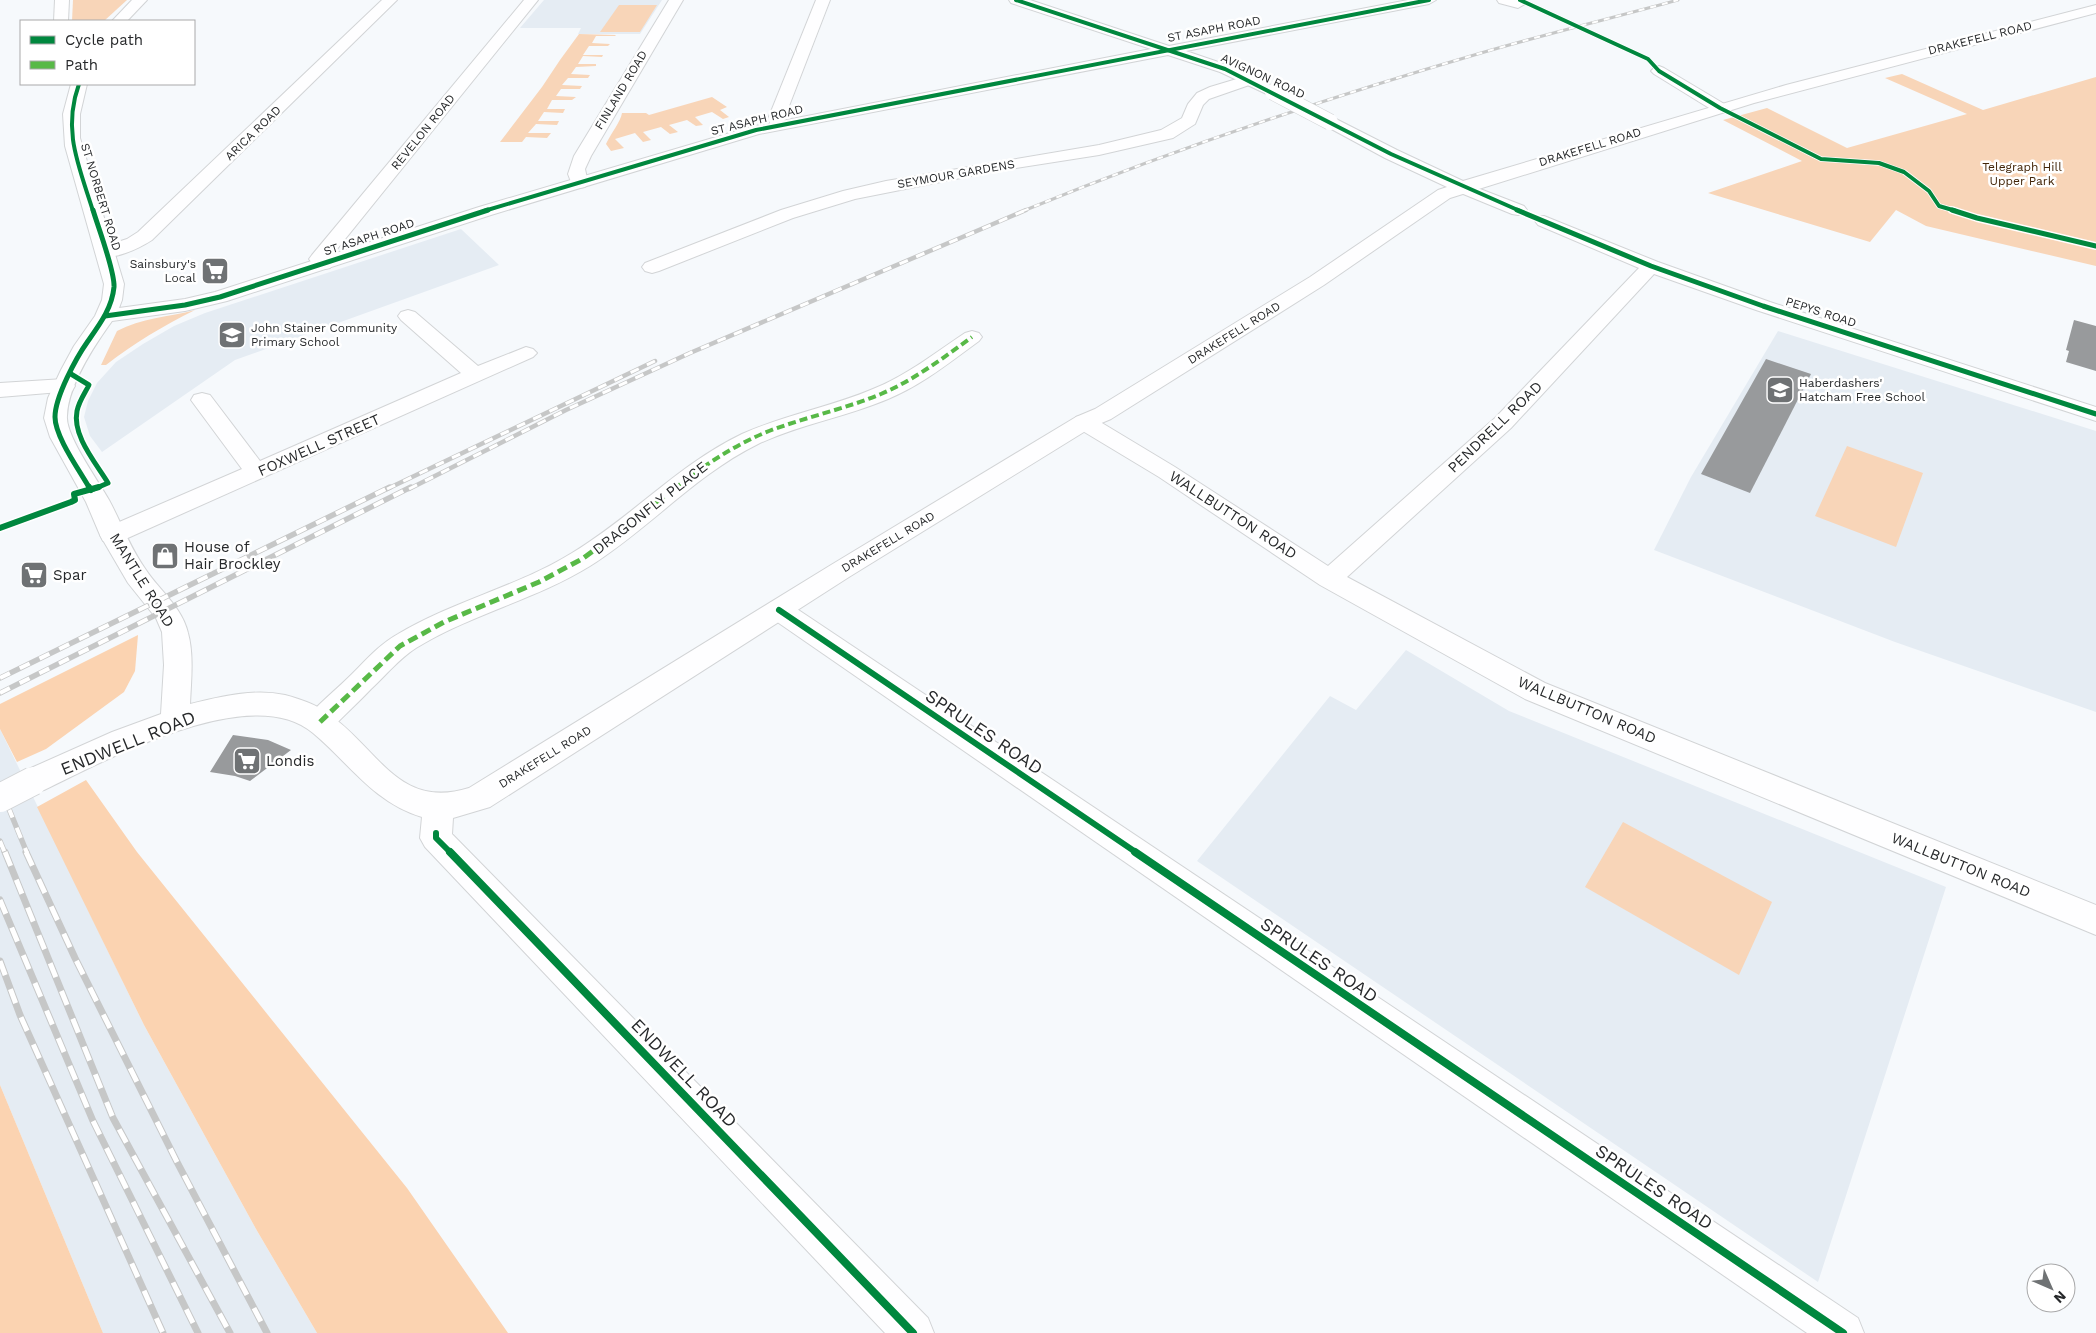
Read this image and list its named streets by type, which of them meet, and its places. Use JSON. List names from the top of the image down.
{
  "streets": {
    "street": [
      "ST ASAPH ROAD",
      "DRAKEFELL ROAD",
      "AVIGNON ROAD",
      "FINLAND ROAD",
      "REVELON ROAD",
      "ARICA ROAD",
      "SEYMOUR GARDENS",
      "ST NORBERT ROAD",
      "PEPYS ROAD",
      "PENDRELL ROAD",
      "FOXWELL STREET",
      "DRAGONFLY PLACE",
      "WALLBUTTON ROAD",
      "MANTLE ROAD",
      "SPRULES ROAD",
      "ENDWELL ROAD"
    ]
  },
  "crossings": [
    ["ST ASAPH ROAD", "AVIGNON ROAD"],
    ["ST ASAPH ROAD", "FINLAND ROAD"],
    ["ST ASAPH ROAD", "REVELON ROAD"],
    ["ST ASAPH ROAD", "ST NORBERT ROAD"],
    ["ST ASAPH ROAD", "MANTLE ROAD"],
    ["DRAKEFELL ROAD", "AVIGNON ROAD"],
    ["DRAKEFELL ROAD", "WALLBUTTON ROAD"],
    ["DRAKEFELL ROAD", "SPRULES ROAD"],
    ["DRAKEFELL ROAD", "ENDWELL ROAD"],
    ["AVIGNON ROAD", "SEYMOUR GARDENS"],
    ["ARICA ROAD", "ST NORBERT ROAD"],
    ["ST NORBERT ROAD", "MANTLE ROAD"],
    ["PEPYS ROAD", "PENDRELL ROAD"],
    ["PENDRELL ROAD", "WALLBUTTON ROAD"],
    ["FOXWELL STREET", "MANTLE ROAD"],
    ["DRAGONFLY PLACE", "ENDWELL ROAD"],
    ["MANTLE ROAD", "ENDWELL ROAD"]
  ],
  "parks": ["Telegraph Hill Upper Park"],
  "places": {
    "supermarket": ["Sainsbury's Local", "Spar", "Londis"],
    "school or university": ["John Stainer Community Primary School", "Haberdashers' Hatcham Free School"],
    "shop": ["House of Hair Brockley"]
  },
  "legend": ["Cycle path", "Path"],
  "north": "bottom right"
}
